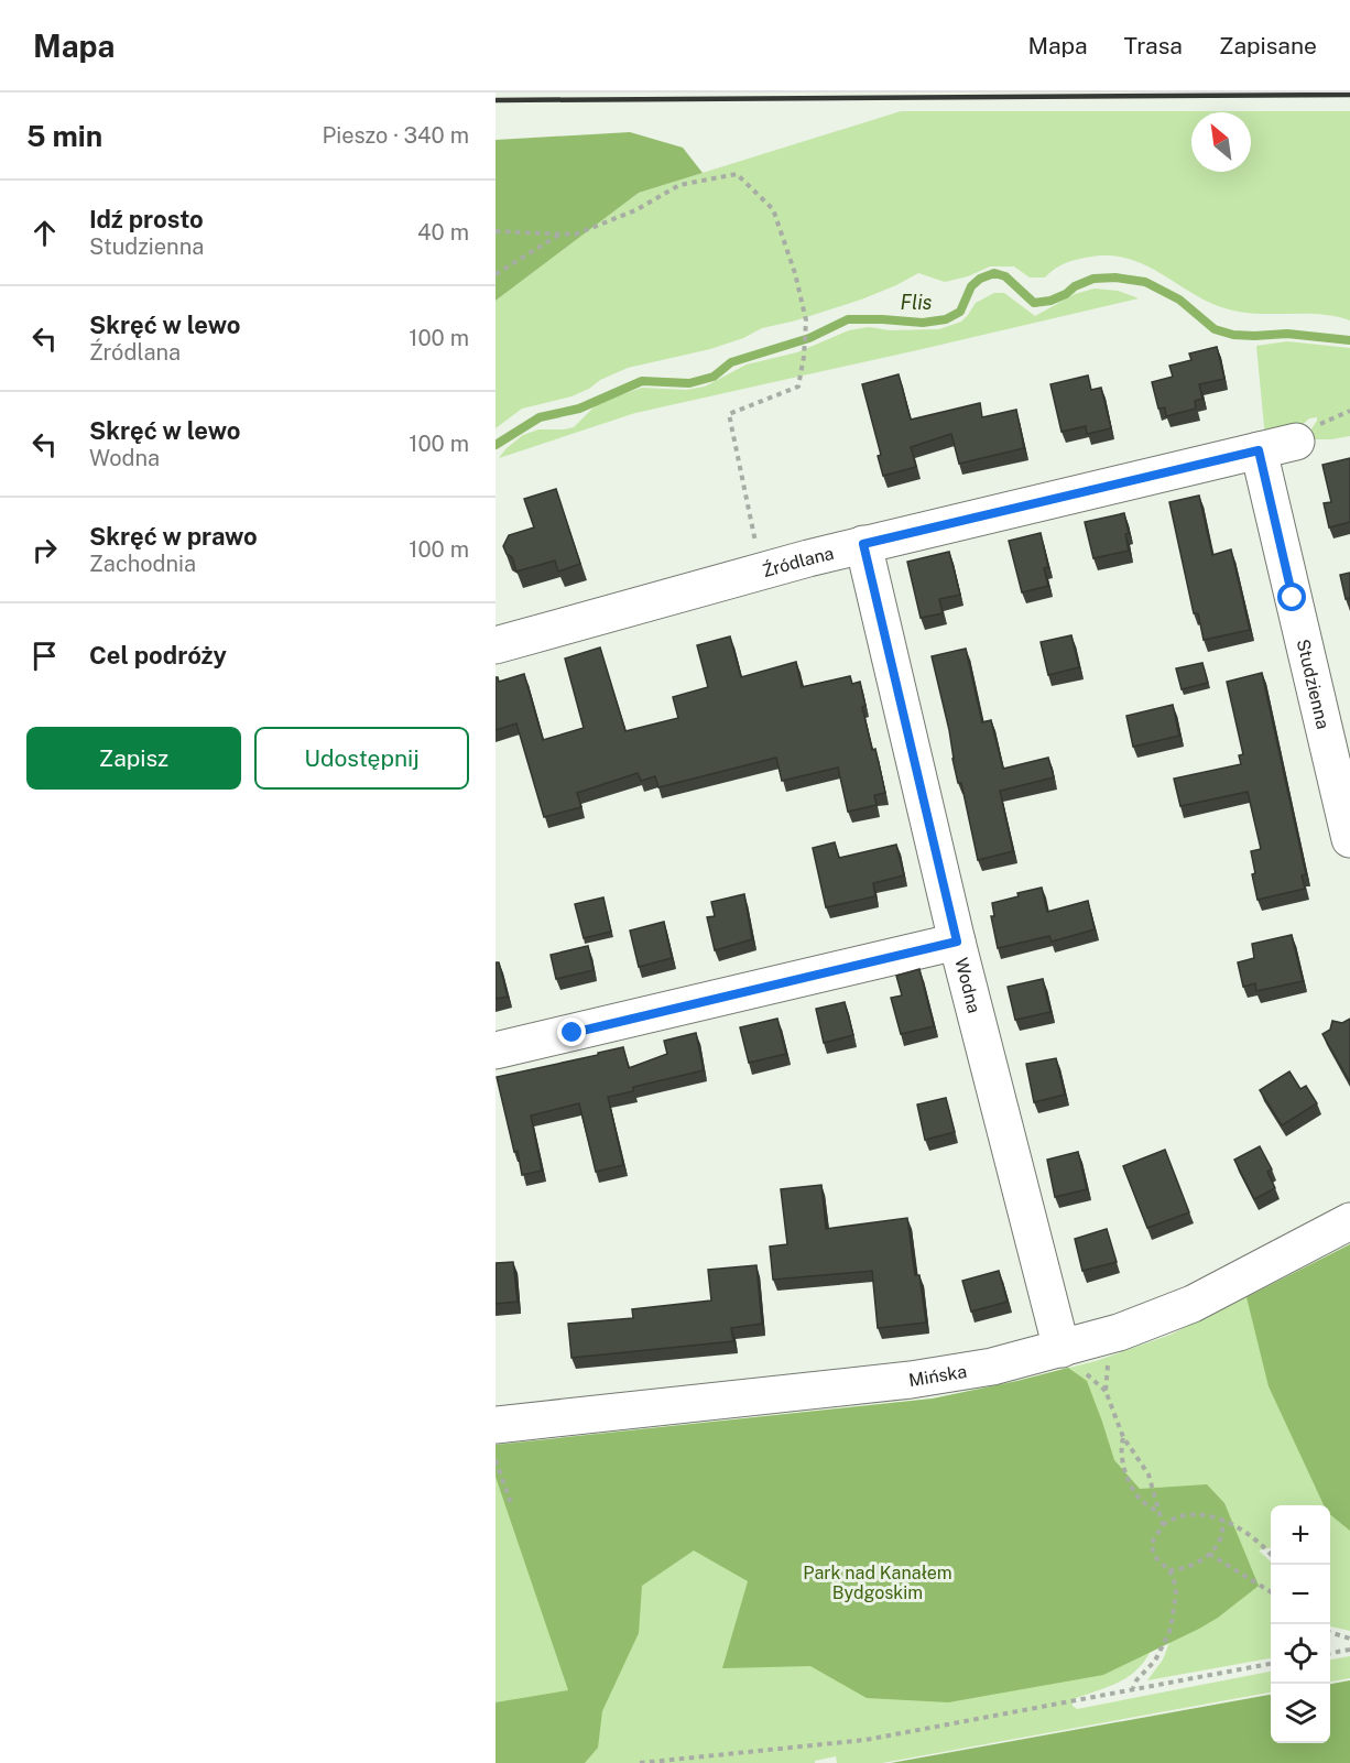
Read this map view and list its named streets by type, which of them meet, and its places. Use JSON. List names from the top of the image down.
{
  "streets": {
    "street": [
      "Źródlana",
      "Studzienna",
      "Wodna",
      "Mińska"
    ]
  },
  "crossings": [
    ["Źródlana", "Studzienna"],
    ["Źródlana", "Wodna"],
    ["Wodna", "Mińska"]
  ],
  "water": ["Flis"],
  "parks": ["Park nad Kanałem Bydgoskim"],
  "north": "top left",
  "page": {
    "header": "Mapa",
    "nav": ["Mapa", "Trasa", "Zapisane"],
    "heading": ["5 min", "Pieszo · 340 m"],
    "list": [
      ["Idź prosto", "Studzienna", "40 m"],
      ["Skręć w lewo", "Źródlana", "100 m"],
      ["Skręć w lewo", "Wodna", "100 m"],
      ["Skręć w prawo", "Zachodnia", "100 m"],
      "Cel podróży"
    ],
    "buttons": ["Zapisz", "Udostępnij"],
    "map_buttons": ["+", "−"]
  }
}
